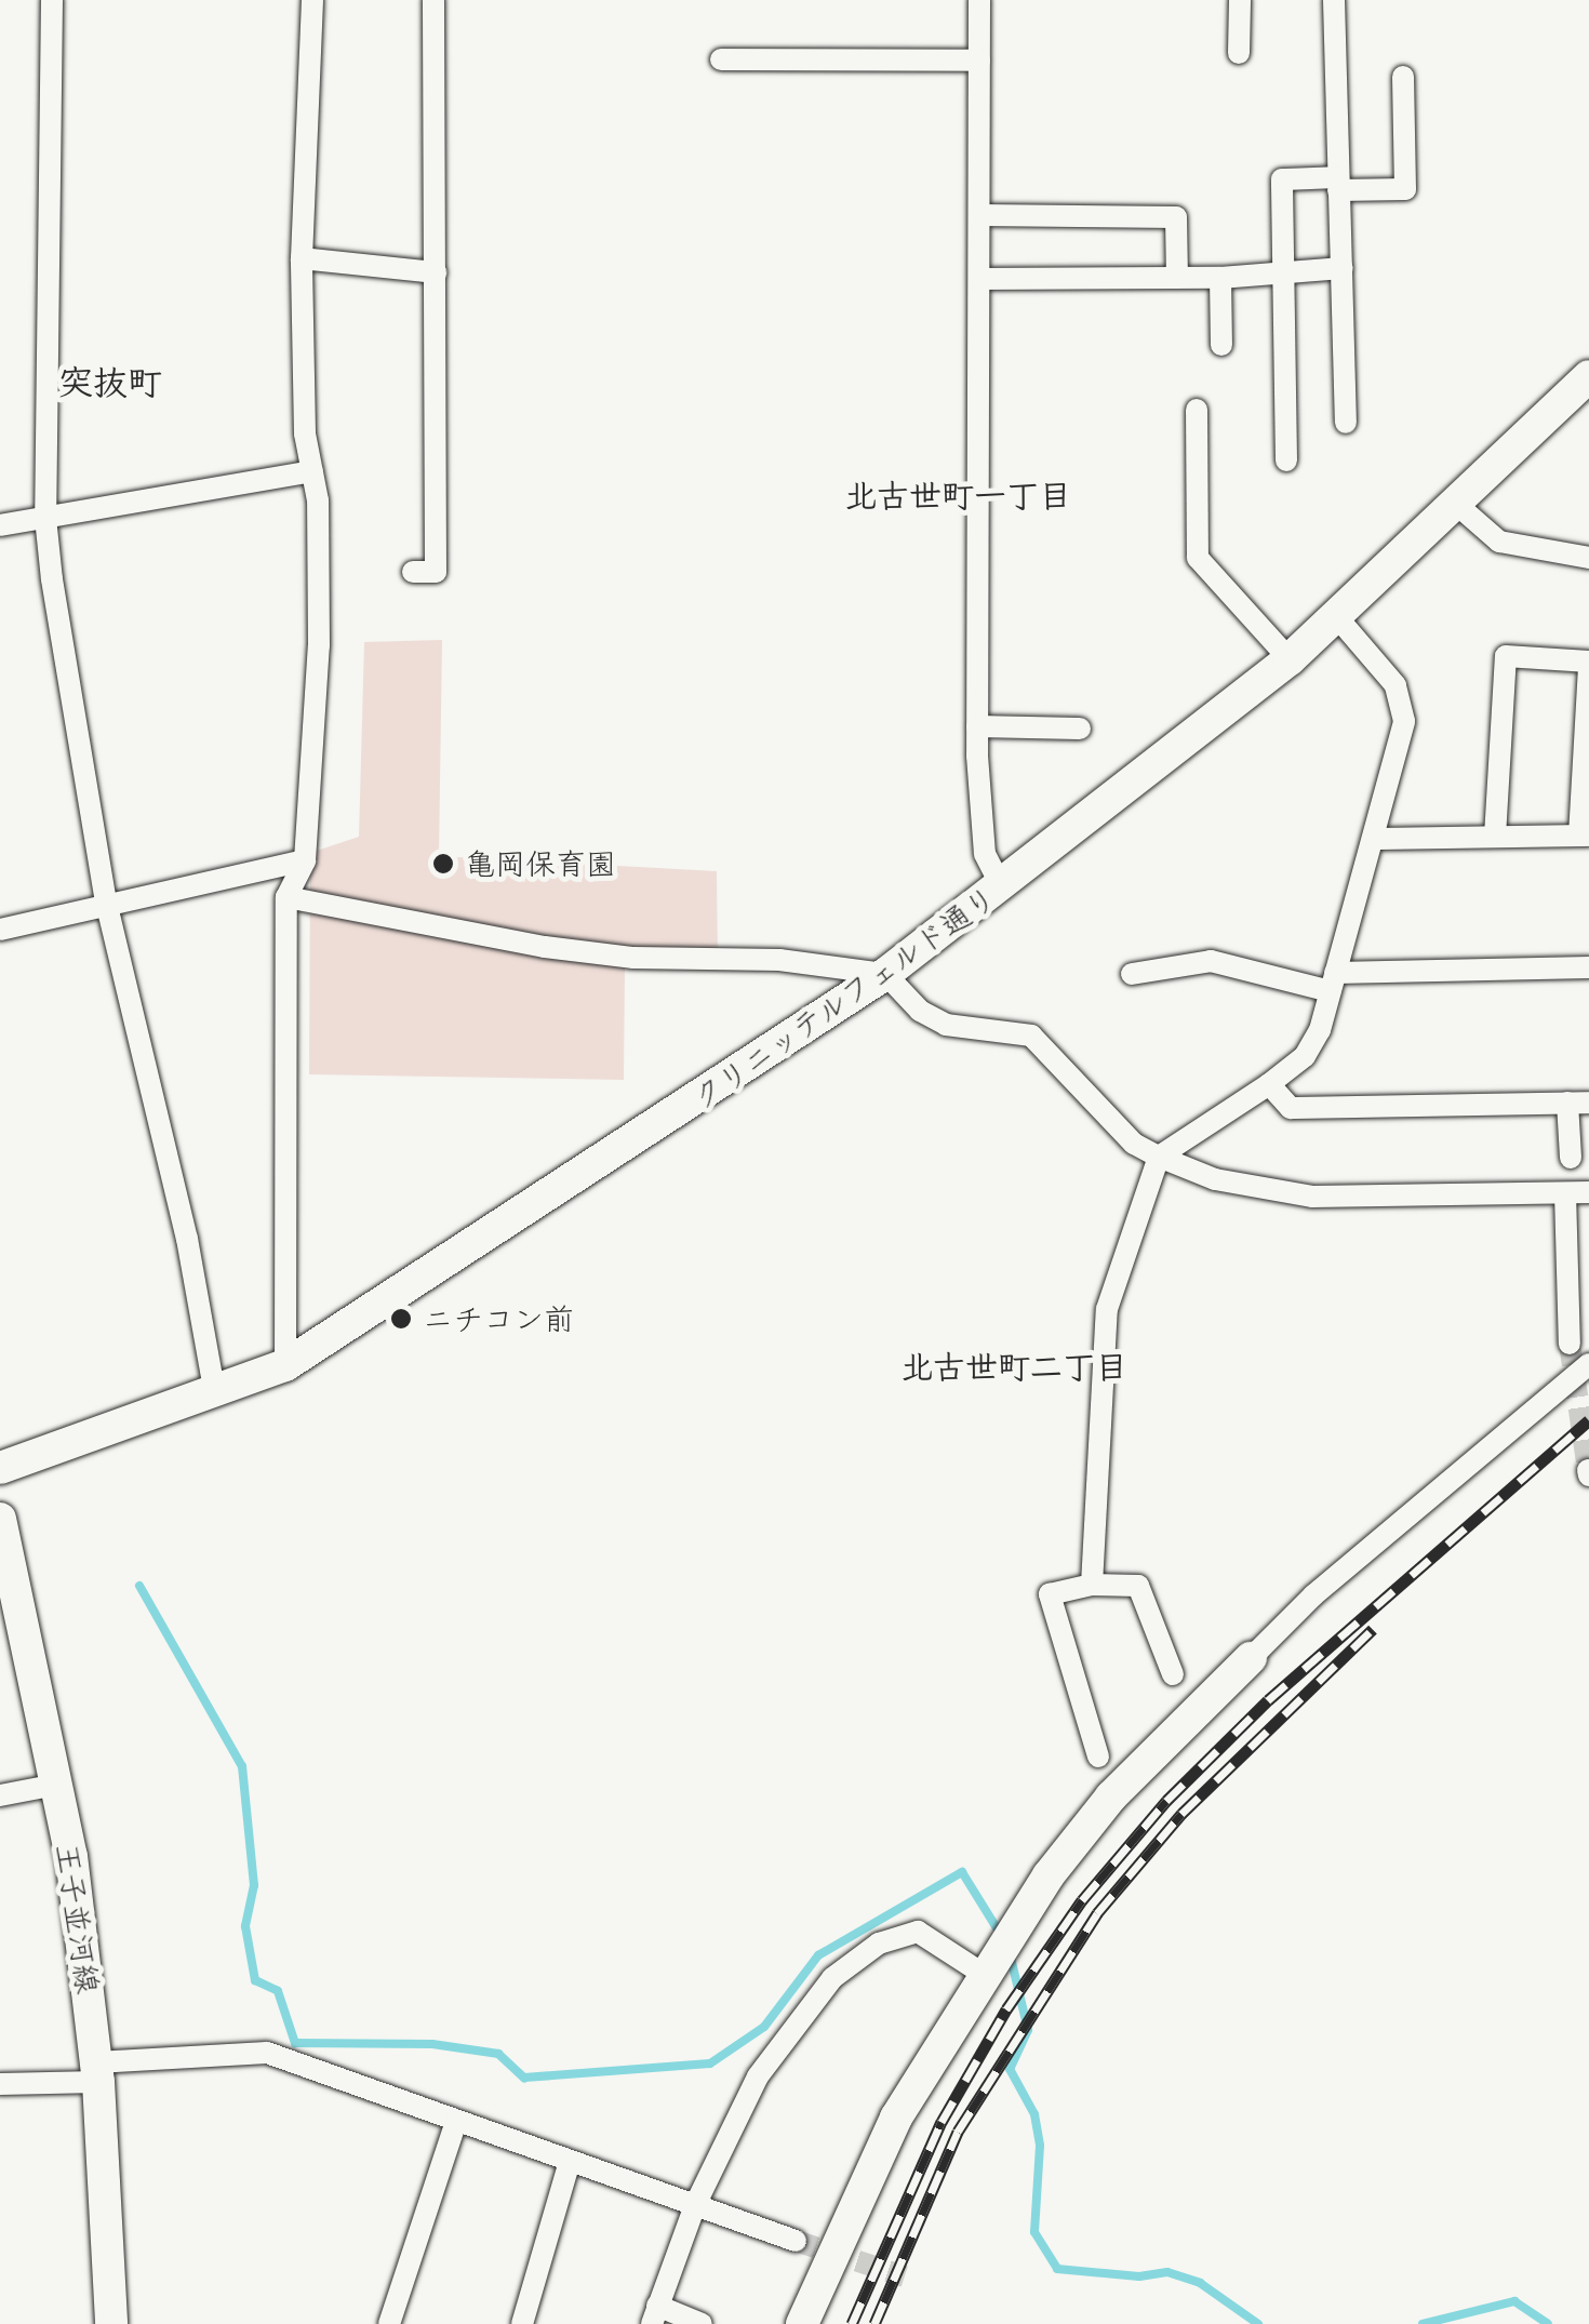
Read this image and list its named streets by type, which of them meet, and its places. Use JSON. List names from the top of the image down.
{
  "streets": {
    "street": ["クリニッテルフェルド通り", "王子並河線"]
  },
  "districts": ["突抜町", "北古世町一丁目", "北古世町二丁目"],
  "places": ["亀岡保育園", "ニチコン前"]
}
